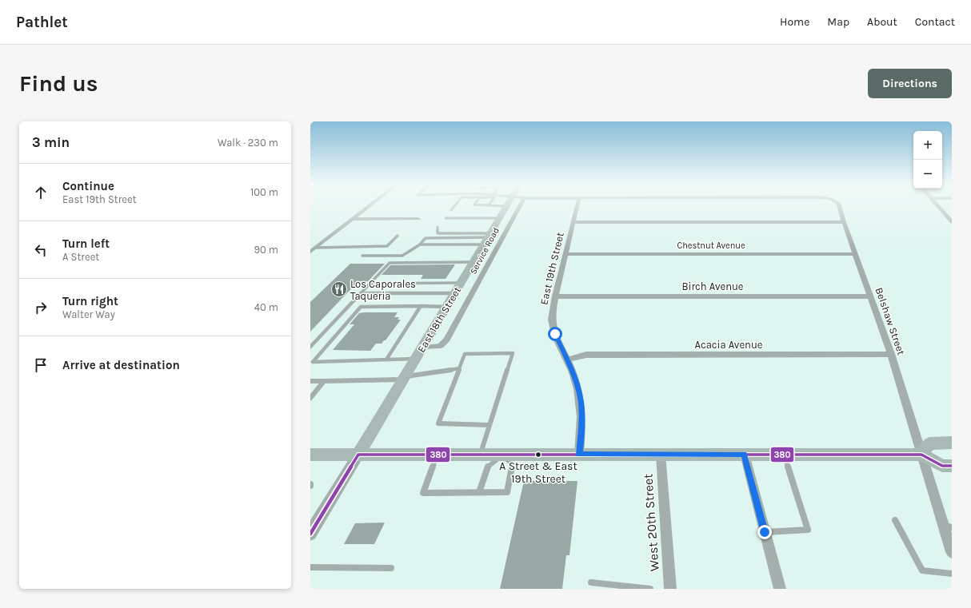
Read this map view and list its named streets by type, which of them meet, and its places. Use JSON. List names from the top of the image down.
{
  "streets": {
    "main road": ["East 18th Street"],
    "street": [
      "Chestnut Avenue",
      "Service Road",
      "East 19th Street",
      "Birch Avenue",
      "Belshaw Street",
      "Acacia Avenue",
      "West 20th Street"
    ]
  },
  "crossings": [
    ["Chestnut Avenue", "East 19th Street"],
    ["Chestnut Avenue", "Belshaw Street"],
    ["Service Road", "East 18th Street"],
    ["East 19th Street", "Birch Avenue"],
    ["East 19th Street", "Acacia Avenue"],
    ["Birch Avenue", "Belshaw Street"],
    ["Belshaw Street", "Acacia Avenue"]
  ],
  "places": {
    "restaurant": ["Los Caporales Taqueria"],
    "other": ["A Street & East 19th Street"]
  },
  "lines": ["transit line 380"],
  "page": {
    "header": "Pathlet",
    "nav": [
      "Home",
      "Map",
      "About",
      "Contact"
    ],
    "buttons": "Directions",
    "title": "Find us",
    "heading": ["3 min", "Walk · 230 m"],
    "map_buttons": ["+", "−"],
    "list": [
      ["Continue", "East 19th Street", "100 m"],
      ["Turn left", "A Street", "90 m"],
      ["Turn right", "Walter Way", "40 m"],
      "Arrive at destination"
    ]
  }
}
